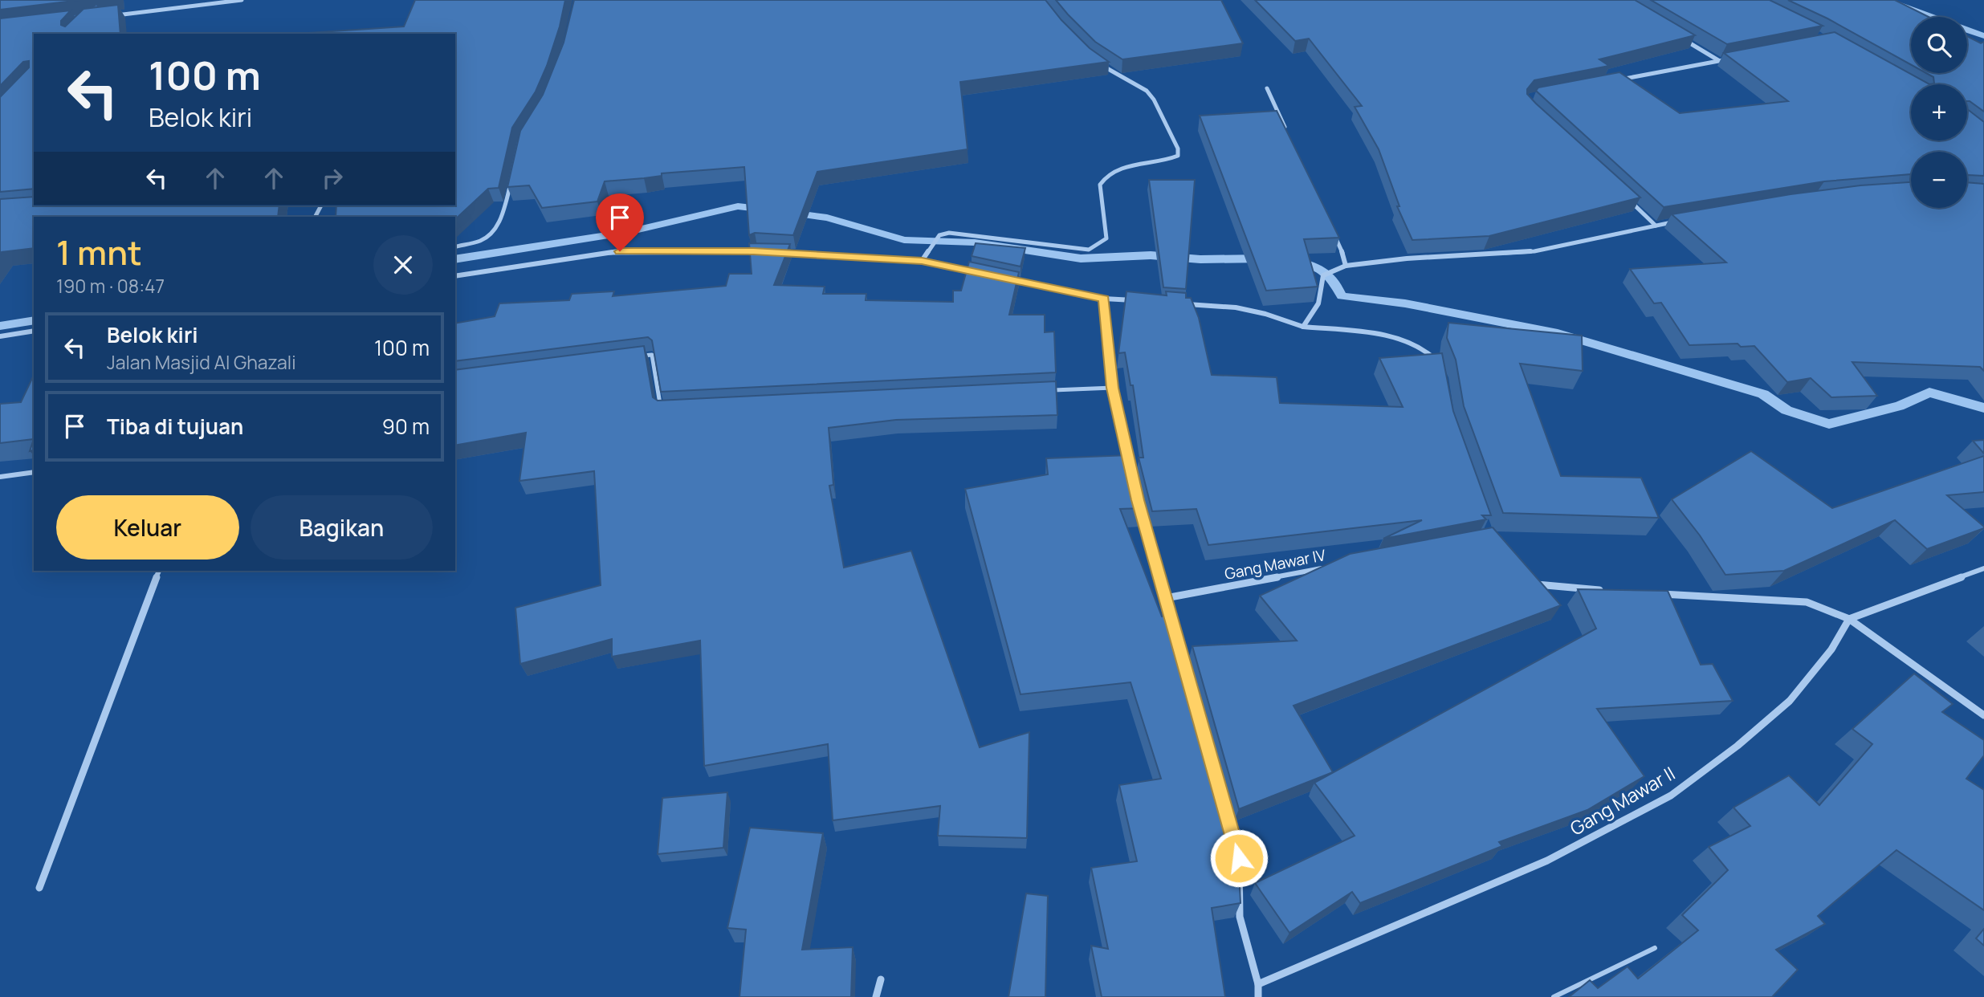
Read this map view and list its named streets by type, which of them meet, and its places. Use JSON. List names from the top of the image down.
{
  "streets": {
    "street": ["Gang Mawar IV", "Gang Mawar II"]
  },
  "page": {
    "map_buttons": ["+", "−"],
    "turn": ["100 m", "Belok kiri"],
    "heading": ["1 mnt", "190 m · 08:47"],
    "list": [
      {
        "name": "Belok kiri",
        "note": "Jalan Masjid Al Ghazali",
        "value": "100 m"
      },
      {
        "name": "Tiba di tujuan",
        "value": "90 m"
      }
    ],
    "buttons": ["Keluar", "Bagikan"]
  }
}
